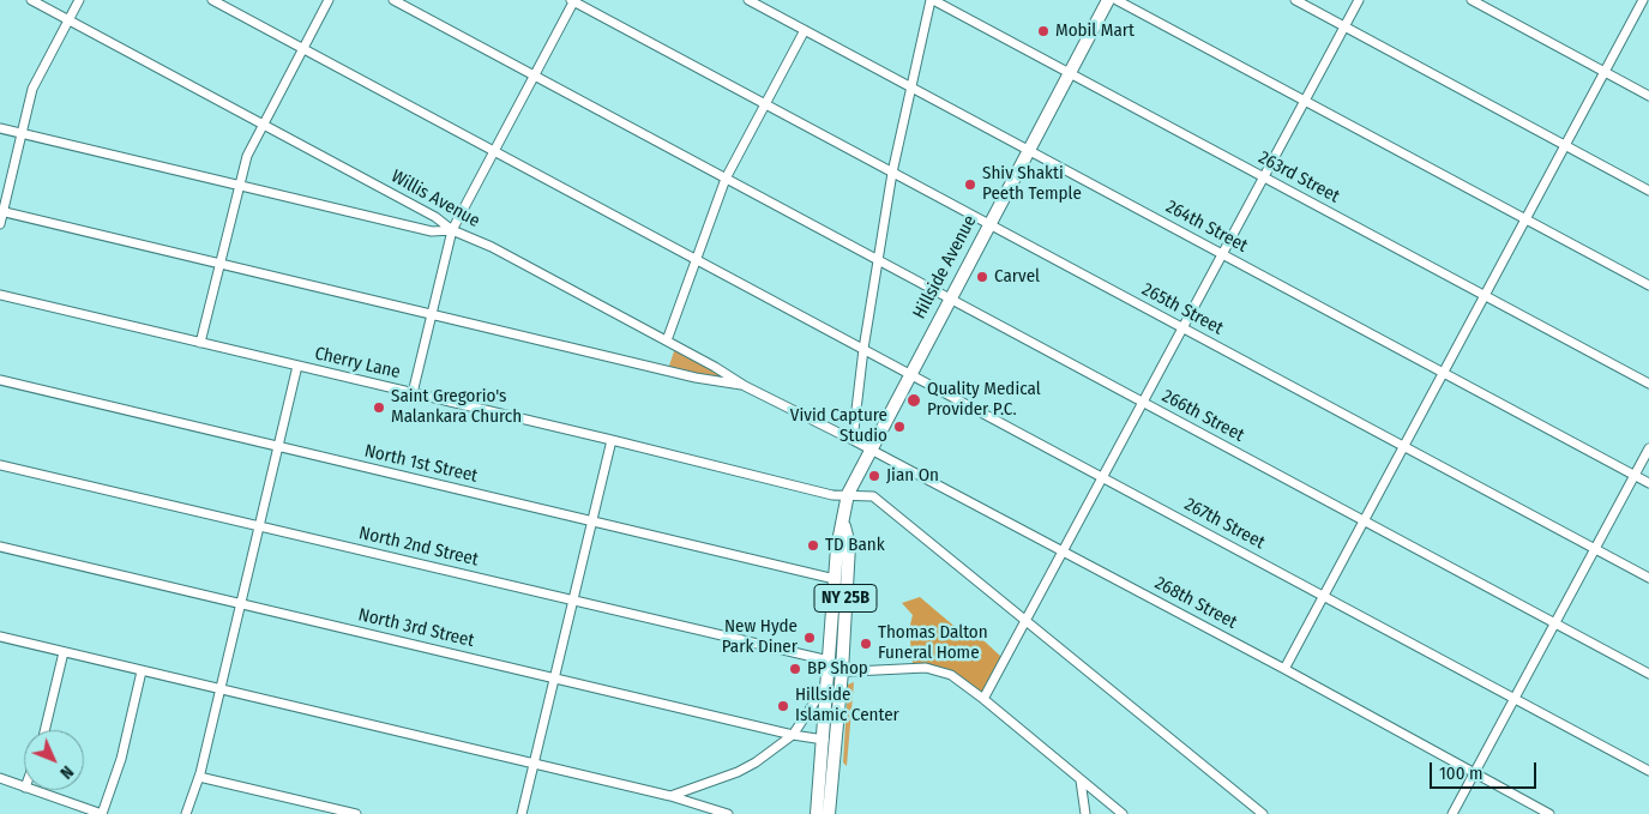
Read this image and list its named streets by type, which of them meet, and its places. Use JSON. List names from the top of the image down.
{
  "streets": {
    "main road": ["Hillside Avenue", "NY 25B"],
    "street": [
      "263rd Street",
      "Willis Avenue",
      "264th Street",
      "265th Street",
      "Cherry Lane",
      "266th Street",
      "North 1st Street",
      "267th Street",
      "North 2nd Street",
      "268th Street",
      "North 3rd Street"
    ]
  },
  "crossings": [
    ["263rd Street", "Hillside Avenue"],
    ["Willis Avenue", "268th Street"],
    ["264th Street", "Hillside Avenue"],
    ["Hillside Avenue", "265th Street"],
    ["Hillside Avenue", "Cherry Lane"],
    ["Hillside Avenue", "266th Street"],
    ["Hillside Avenue", "North 1st Street"],
    ["Hillside Avenue", "267th Street"],
    ["Hillside Avenue", "North 2nd Street"],
    ["Hillside Avenue", "268th Street"],
    ["Hillside Avenue", "North 3rd Street"]
  ],
  "places": [
    "Mobil Mart",
    "Shiv Shakti Peeth Temple",
    "Carvel",
    "Quality Medical Provider P.C.",
    "Saint Gregorio's Malankara Church",
    "Vivid Capture Studio",
    "Jian On",
    "TD Bank",
    "New Hyde Park Diner",
    "Thomas Dalton Funeral Home",
    "BP Shop",
    "Hillside Islamic Center"
  ],
  "scale_bar": "100 m",
  "north": "bottom right"
}
